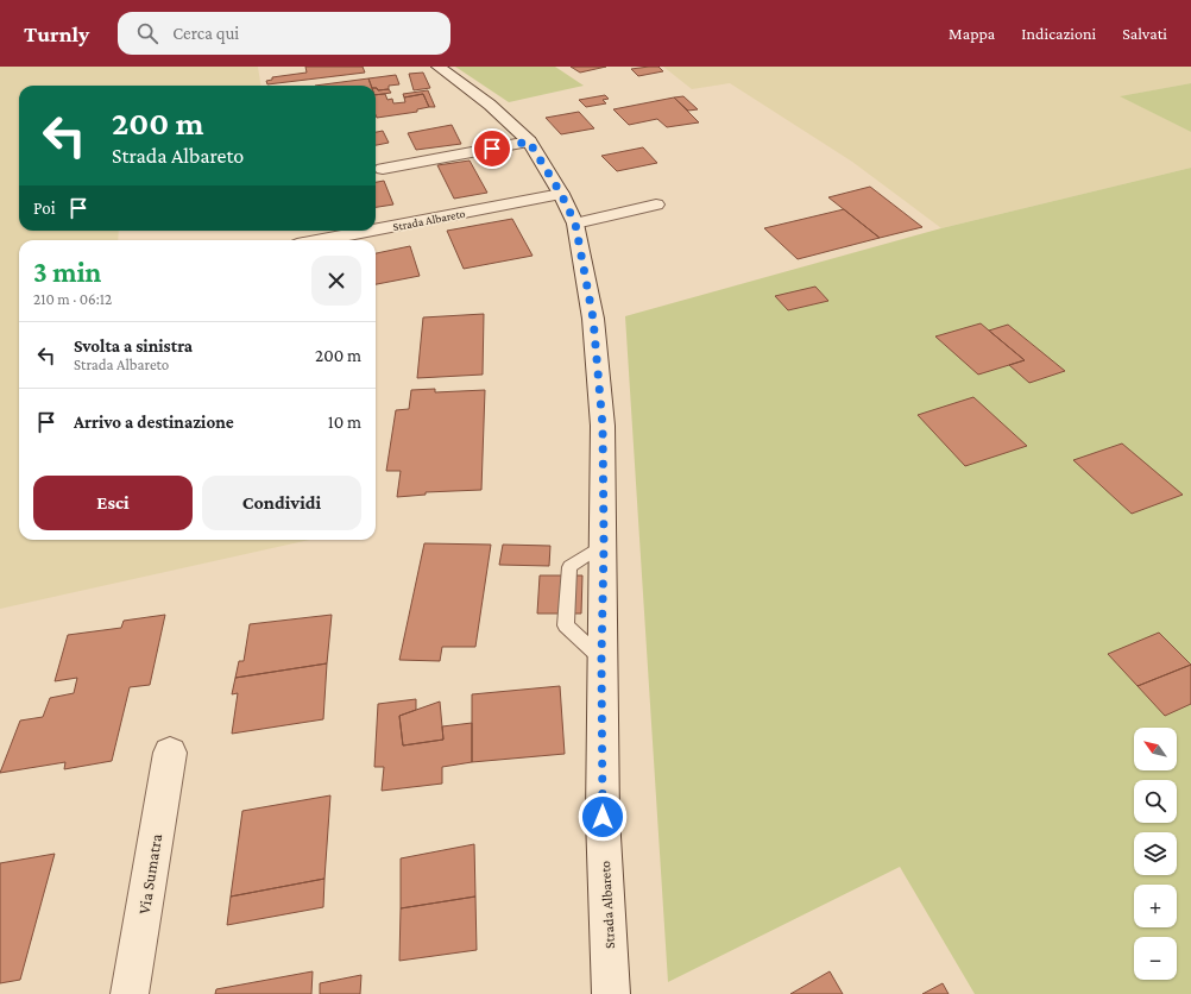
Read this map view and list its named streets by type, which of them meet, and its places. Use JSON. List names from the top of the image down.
{
  "streets": {
    "street": ["Strada Albareto", "Via Sumatra"]
  },
  "north": "top left",
  "page": {
    "header": "Turnly",
    "search": "Cerca qui",
    "nav": ["Mappa", "Indicazioni", "Salvati"],
    "turn": ["200 m", "Strada Albareto"],
    "then": "Poi",
    "heading": ["3 min", "210 m · 06:12"],
    "list": [
      {
        "name": "Svolta a sinistra",
        "note": "Strada Albareto",
        "value": "200 m"
      },
      {
        "name": "Arrivo a destinazione",
        "value": "10 m"
      }
    ],
    "buttons": ["Esci", "Condividi"],
    "map_buttons": ["+", "−"]
  }
}
